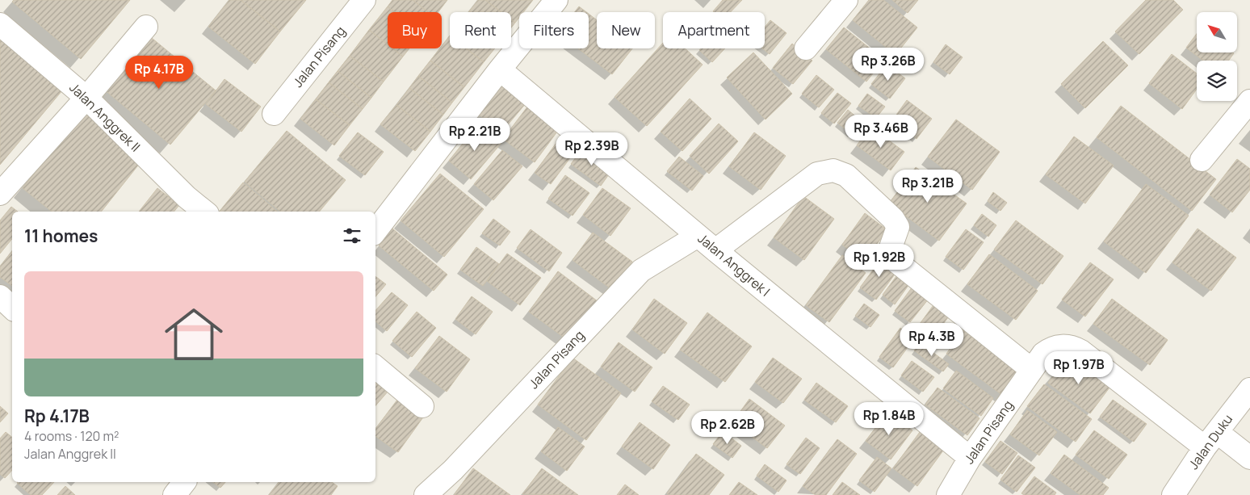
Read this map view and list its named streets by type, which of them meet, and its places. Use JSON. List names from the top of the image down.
{
  "streets": {
    "street": [
      "Jalan Pisang",
      "Jalan Anggrek II",
      "Jalan Anggrek I",
      "Jalan Duku"
    ]
  },
  "crossings": [
    ["Jalan Pisang", "Jalan Anggrek I"],
    ["Jalan Pisang", "Jalan Duku"]
  ],
  "north": "top left",
  "page": {
    "chip": [
      "Buy",
      "Rent",
      "Filters",
      "New",
      "Apartment"
    ],
    "price": [
      "Rp 3.26B",
      "Rp 4.17B",
      "Rp 3.46B",
      "Rp 2.21B",
      "Rp 2.39B",
      "Rp 3.21B",
      "Rp 1.92B",
      "Rp 4.3B",
      "Rp 1.97B",
      "Rp 1.84B",
      "Rp 2.62B"
    ],
    "heading": "11 homes",
    "list": [
      {
        "name": "Rp 4.17B",
        "note": "4 rooms · 120 m² · Jalan Anggrek II"
      }
    ]
  }
}
